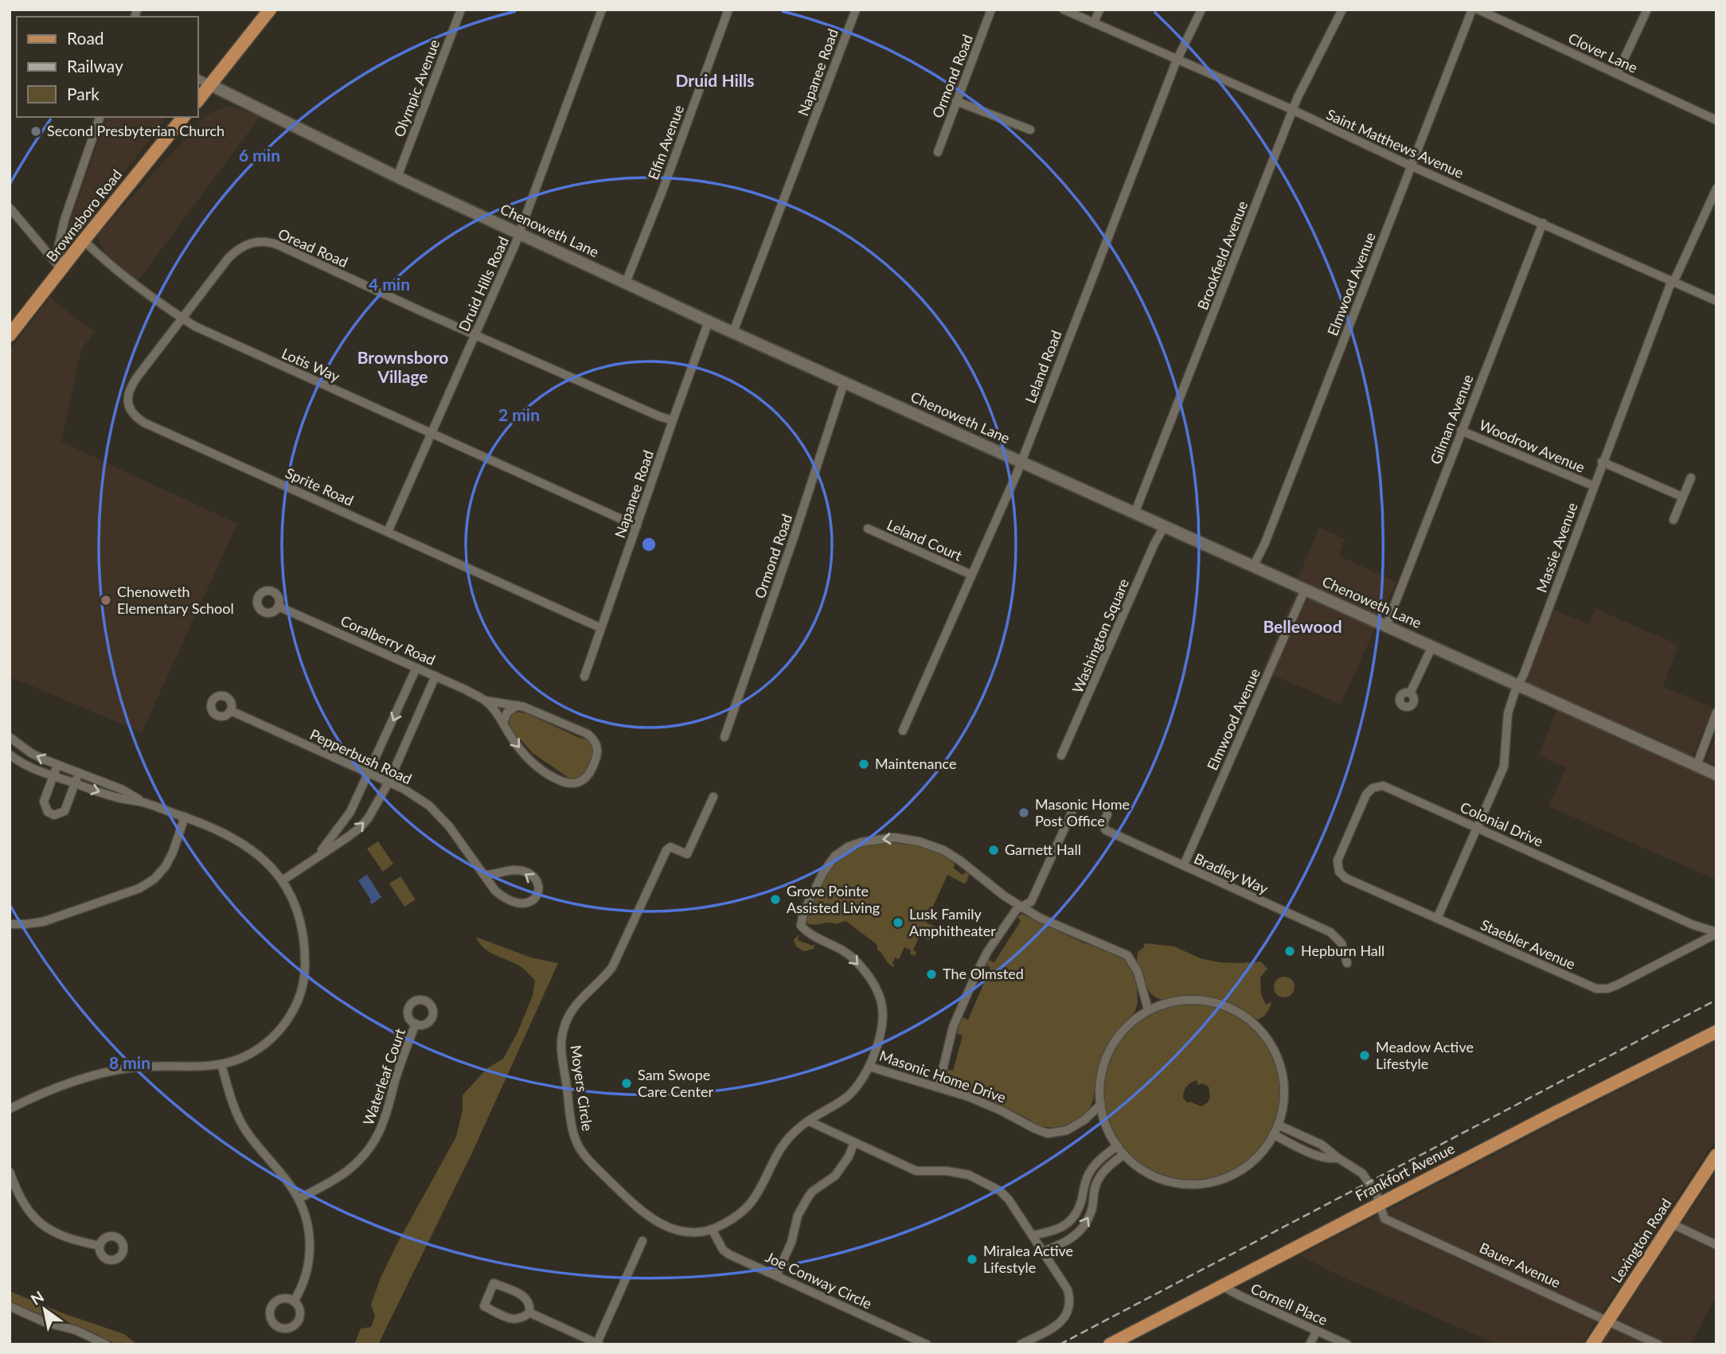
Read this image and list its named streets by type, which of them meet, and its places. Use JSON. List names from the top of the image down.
{
  "streets": {
    "main road": [
      "Brownsboro Road",
      "Chenoweth Lane",
      "Frankfort Avenue",
      "Lexington Road"
    ],
    "street": [
      "Clover Lane",
      "Napanee Road",
      "Ormond Road",
      "Olympic Avenue",
      "Elfin Avenue",
      "Saint Matthews Avenue",
      "Oread Road",
      "Brookfield Avenue",
      "Druid Hills Road",
      "Elmwood Avenue",
      "Lotis Way",
      "Leland Road",
      "Gilman Avenue",
      "Woodrow Avenue",
      "Sprite Road",
      "Leland Court",
      "Massie Avenue",
      "Washington Square",
      "Coralberry Road",
      "Pepperbush Road",
      "Colonial Drive",
      "Bradley Way",
      "Staebler Avenue",
      "Waterleaf Court",
      "Masonic Home Drive",
      "Moyers Circle",
      "Bauer Avenue",
      "Joe Conway Circle",
      "Cornell Place"
    ]
  },
  "crossings": [
    ["Napanee Road", "Chenoweth Lane"],
    ["Napanee Road", "Oread Road"],
    ["Napanee Road", "Lotis Way"],
    ["Napanee Road", "Sprite Road"],
    ["Ormond Road", "Chenoweth Lane"],
    ["Olympic Avenue", "Chenoweth Lane"],
    ["Elfin Avenue", "Chenoweth Lane"],
    ["Saint Matthews Avenue", "Brookfield Avenue"],
    ["Saint Matthews Avenue", "Elmwood Avenue"],
    ["Saint Matthews Avenue", "Leland Road"],
    ["Saint Matthews Avenue", "Gilman Avenue"],
    ["Saint Matthews Avenue", "Massie Avenue"],
    ["Brownsboro Road", "Lotis Way"],
    ["Chenoweth Lane", "Brookfield Avenue"],
    ["Chenoweth Lane", "Druid Hills Road"],
    ["Chenoweth Lane", "Elmwood Avenue"],
    ["Chenoweth Lane", "Leland Road"],
    ["Chenoweth Lane", "Gilman Avenue"],
    ["Chenoweth Lane", "Massie Avenue"],
    ["Chenoweth Lane", "Washington Square"],
    ["Oread Road", "Druid Hills Road"],
    ["Oread Road", "Lotis Way"],
    ["Oread Road", "Sprite Road"],
    ["Druid Hills Road", "Lotis Way"],
    ["Druid Hills Road", "Sprite Road"],
    ["Lotis Way", "Sprite Road"],
    ["Leland Road", "Leland Court"],
    ["Gilman Avenue", "Woodrow Avenue"],
    ["Woodrow Avenue", "Massie Avenue"],
    ["Massie Avenue", "Colonial Drive"],
    ["Massie Avenue", "Staebler Avenue"],
    ["Colonial Drive", "Staebler Avenue"],
    ["Masonic Home Drive", "Moyers Circle"],
    ["Moyers Circle", "Joe Conway Circle"],
    ["Frankfort Avenue", "Bauer Avenue"],
    ["Frankfort Avenue", "Cornell Place"],
    ["Lexington Road", "Bauer Avenue"]
  ],
  "districts": ["Druid Hills", "Brownsboro Village", "Bellewood"],
  "places": [
    "Second Presbyterian Church",
    "Chenoweth Elementary School",
    "Maintenance",
    "Masonic Home Post Office",
    "Garnett Hall",
    "Grove Pointe Assisted Living",
    "Lusk Family Amphitheater",
    "Hepburn Hall",
    "The Olmsted",
    "Meadow Active Lifestyle",
    "Sam Swope Care Center",
    "Miralea Active Lifestyle"
  ],
  "legend": ["Road", "Railway", "Park"],
  "north": "top left",
  "rings": [
    "6 min",
    "4 min",
    "2 min",
    "8 min"
  ]
}
